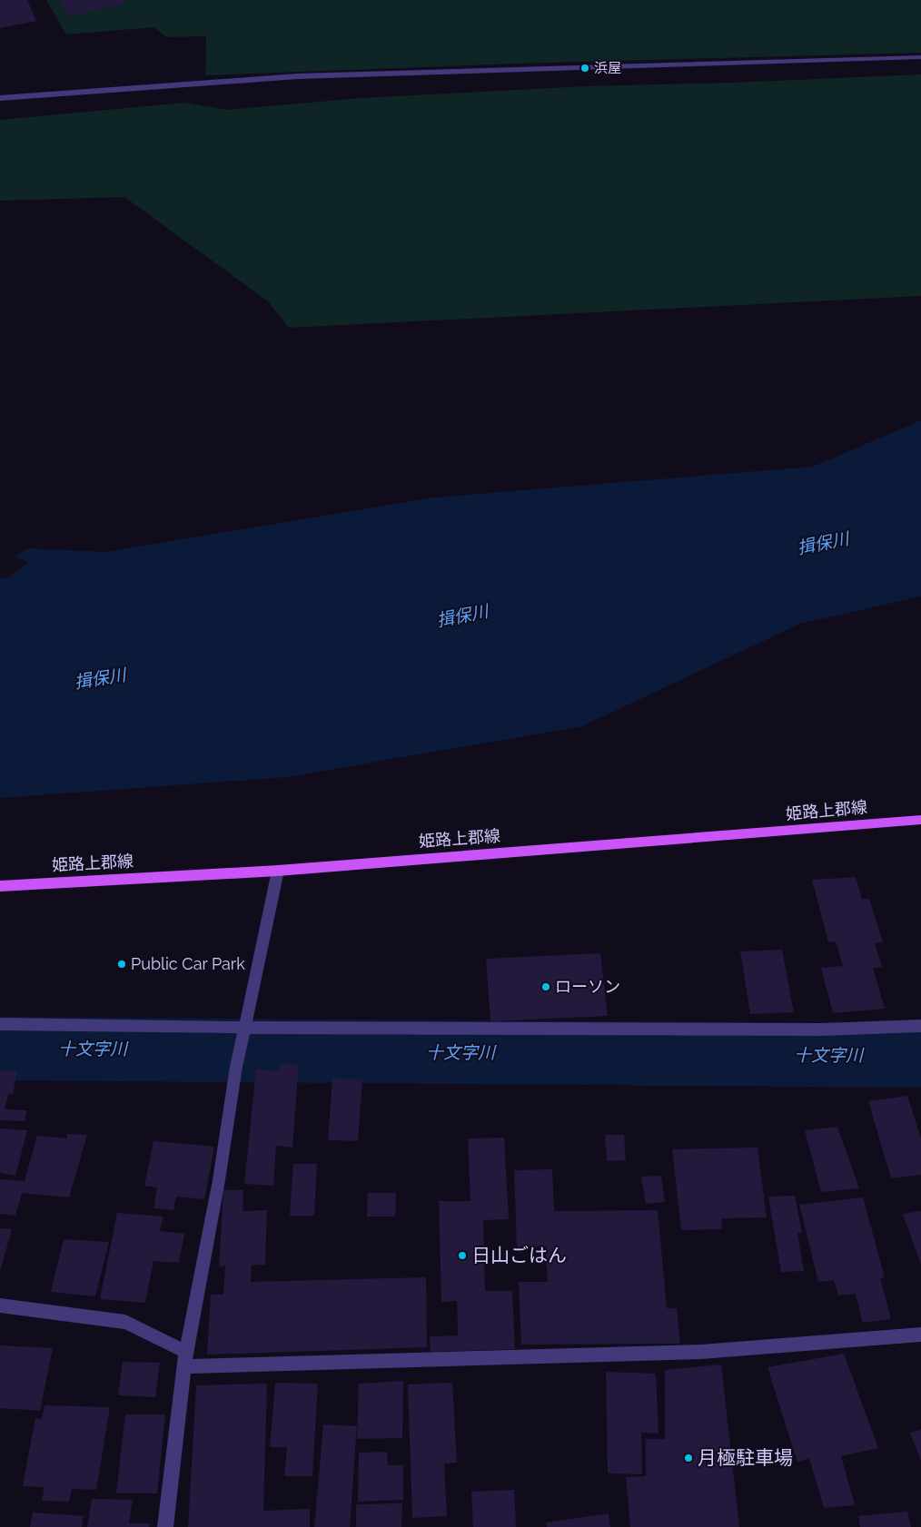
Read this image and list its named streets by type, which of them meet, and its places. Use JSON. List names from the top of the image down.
{
  "streets": {
    "main road": ["姫路上郡線"]
  },
  "water": ["揖保川", "十文字川"],
  "places": [
    "浜屋",
    "Public Car Park",
    "ローソン",
    "日山ごはん",
    "月極駐車場"
  ]
}
